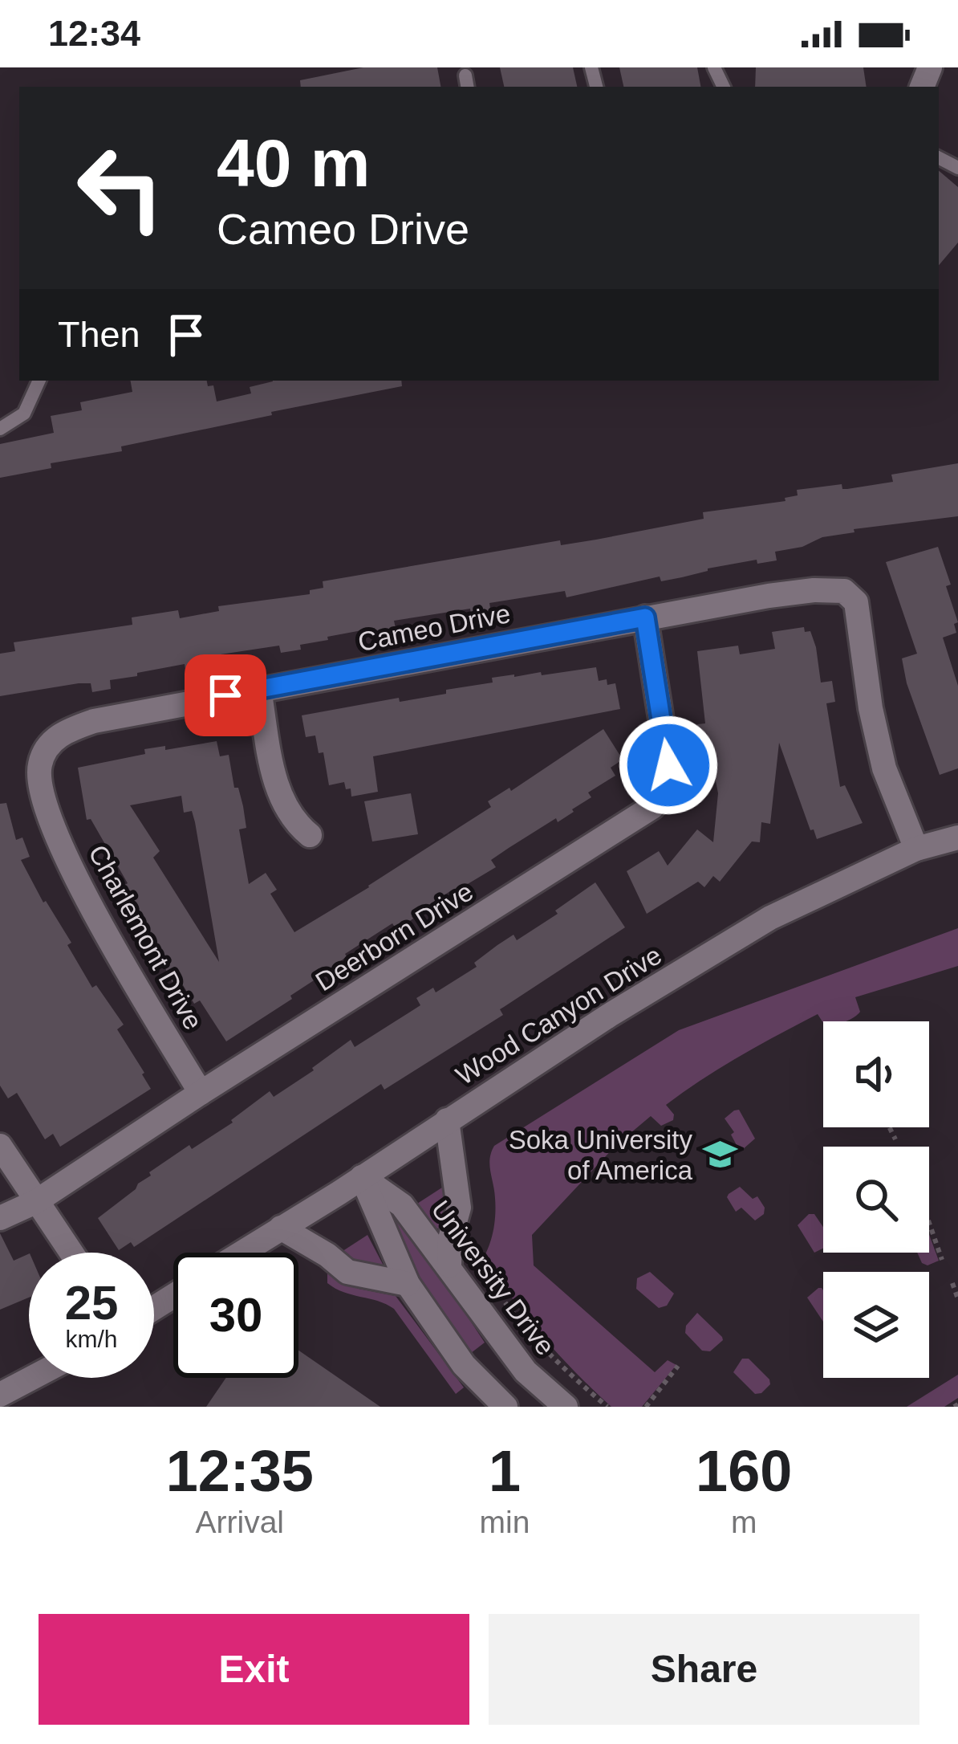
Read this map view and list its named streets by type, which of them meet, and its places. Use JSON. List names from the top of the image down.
{
  "streets": {
    "street": [
      "Cameo Drive",
      "Deerborn Drive",
      "Charlemont Drive",
      "Wood Canyon Drive",
      "University Drive"
    ]
  },
  "crossings": [
    ["Cameo Drive", "Deerborn Drive"],
    ["Cameo Drive", "Charlemont Drive"],
    ["Cameo Drive", "Wood Canyon Drive"],
    ["Deerborn Drive", "Charlemont Drive"],
    ["Wood Canyon Drive", "University Drive"]
  ],
  "places": {
    "school or university": ["Soka University of America"]
  },
  "page": {
    "status": "12:34",
    "turn": ["40 m", "Cameo Drive"],
    "then": "Then",
    "speed": "25 km/h",
    "limit": "30",
    "eta": [
      "12:35",
      "Arrival",
      "1",
      "min",
      "160",
      "m"
    ],
    "buttons": ["Exit", "Share"]
  }
}
